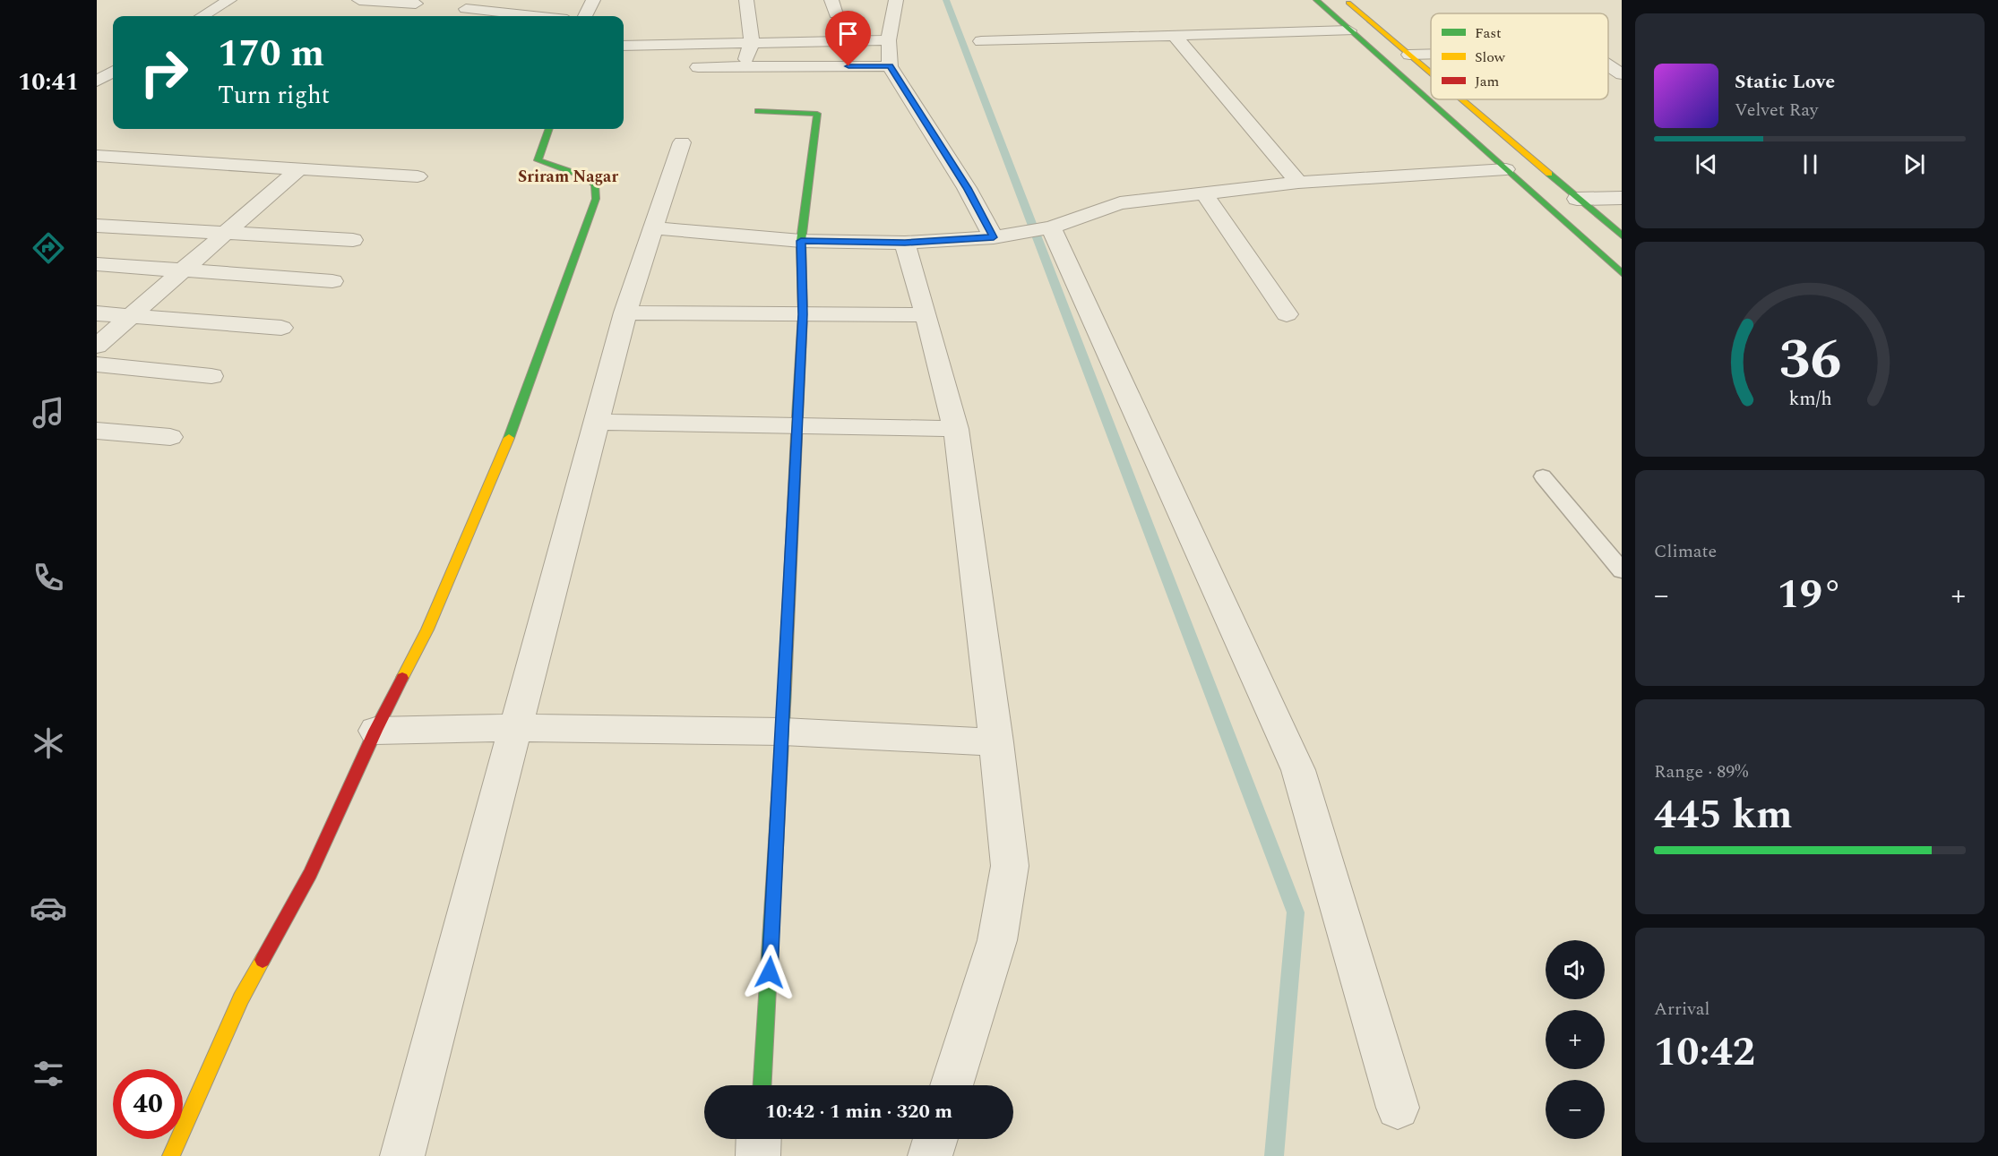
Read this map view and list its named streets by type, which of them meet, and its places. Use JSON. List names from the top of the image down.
{
  "districts": ["Sriram Nagar"],
  "legend": ["Fast", "Slow", "Jam"],
  "page": {
    "tabs": "10:41",
    "turn": ["170 m", "Turn right"],
    "song": ["Static Love", "Velvet Ray"],
    "tile": [
      "Climate",
      ["Range · 89%", "445 km"],
      ["Arrival", "10:42"]
    ],
    "heat": ["−", "19°", "+"],
    "map_buttons": ["+", "−"],
    "limit": "40",
    "trip": "10:42 · 1 min · 320 m",
    "gauge": ["36", "km/h"]
  }
}
